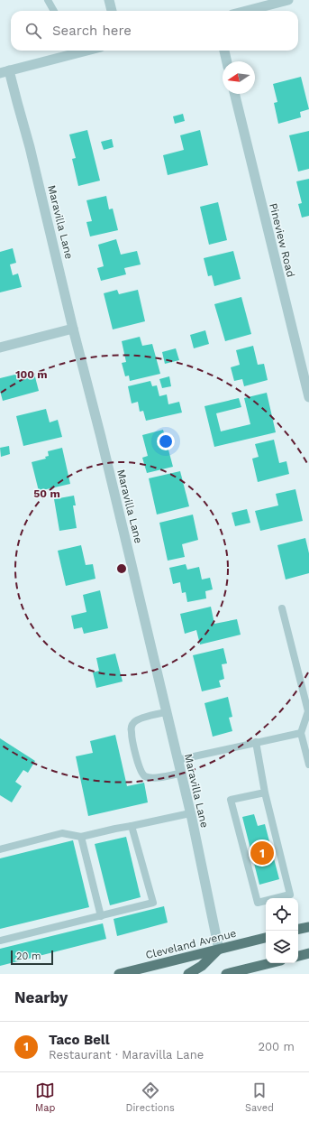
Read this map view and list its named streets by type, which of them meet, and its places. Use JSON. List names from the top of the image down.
{
  "streets": {
    "main road": ["Cleveland Avenue"],
    "street": ["Maravilla Lane", "Pineview Road"]
  },
  "crossings": [
    ["Maravilla Lane", "Cleveland Avenue"]
  ],
  "scale_bar": "20 m",
  "north": "left",
  "page": {
    "search": "Search here",
    "pins": "1",
    "scale": "20 m",
    "heading": "Nearby",
    "list": [
      {
        "mark": "1",
        "name": "Taco Bell",
        "note": "Restaurant · Maravilla Lane",
        "value": "200 m"
      }
    ],
    "nav": ["Map", "Directions", "Saved"]
  },
  "rings": ["100 m", "50 m"]
}
